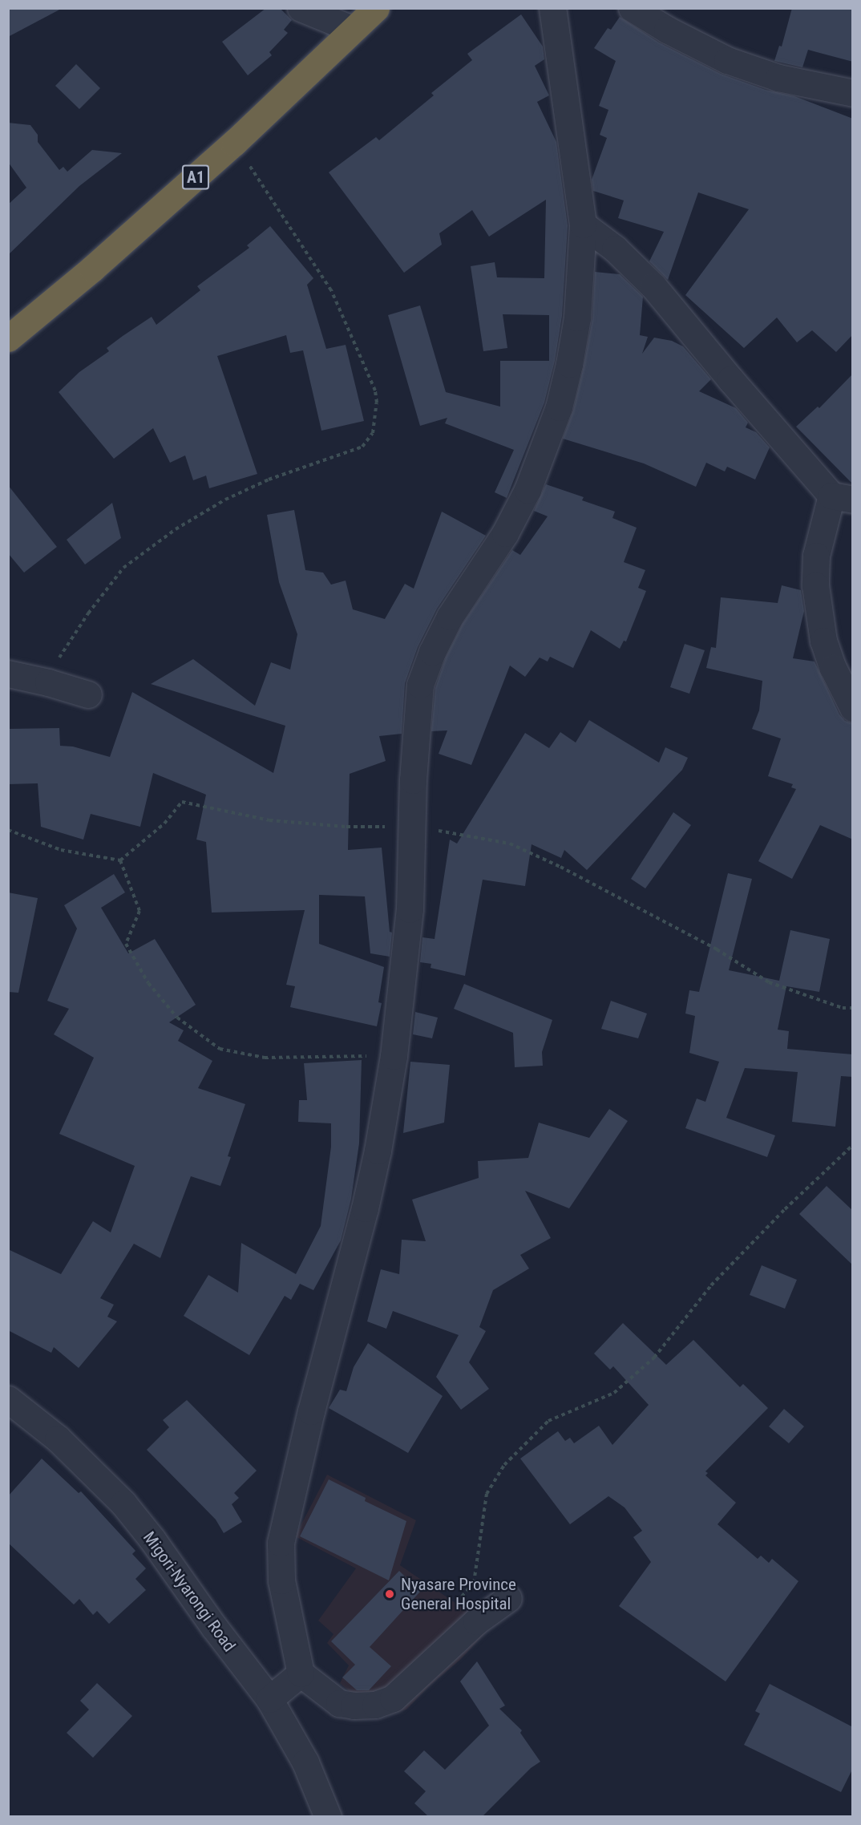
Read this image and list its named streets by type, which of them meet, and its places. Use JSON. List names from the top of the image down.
{
  "streets": {
    "highway": ["A1"],
    "street": ["Migori-Nyarongi Road"]
  },
  "places": ["Nyasare Province General Hospital"]
}
